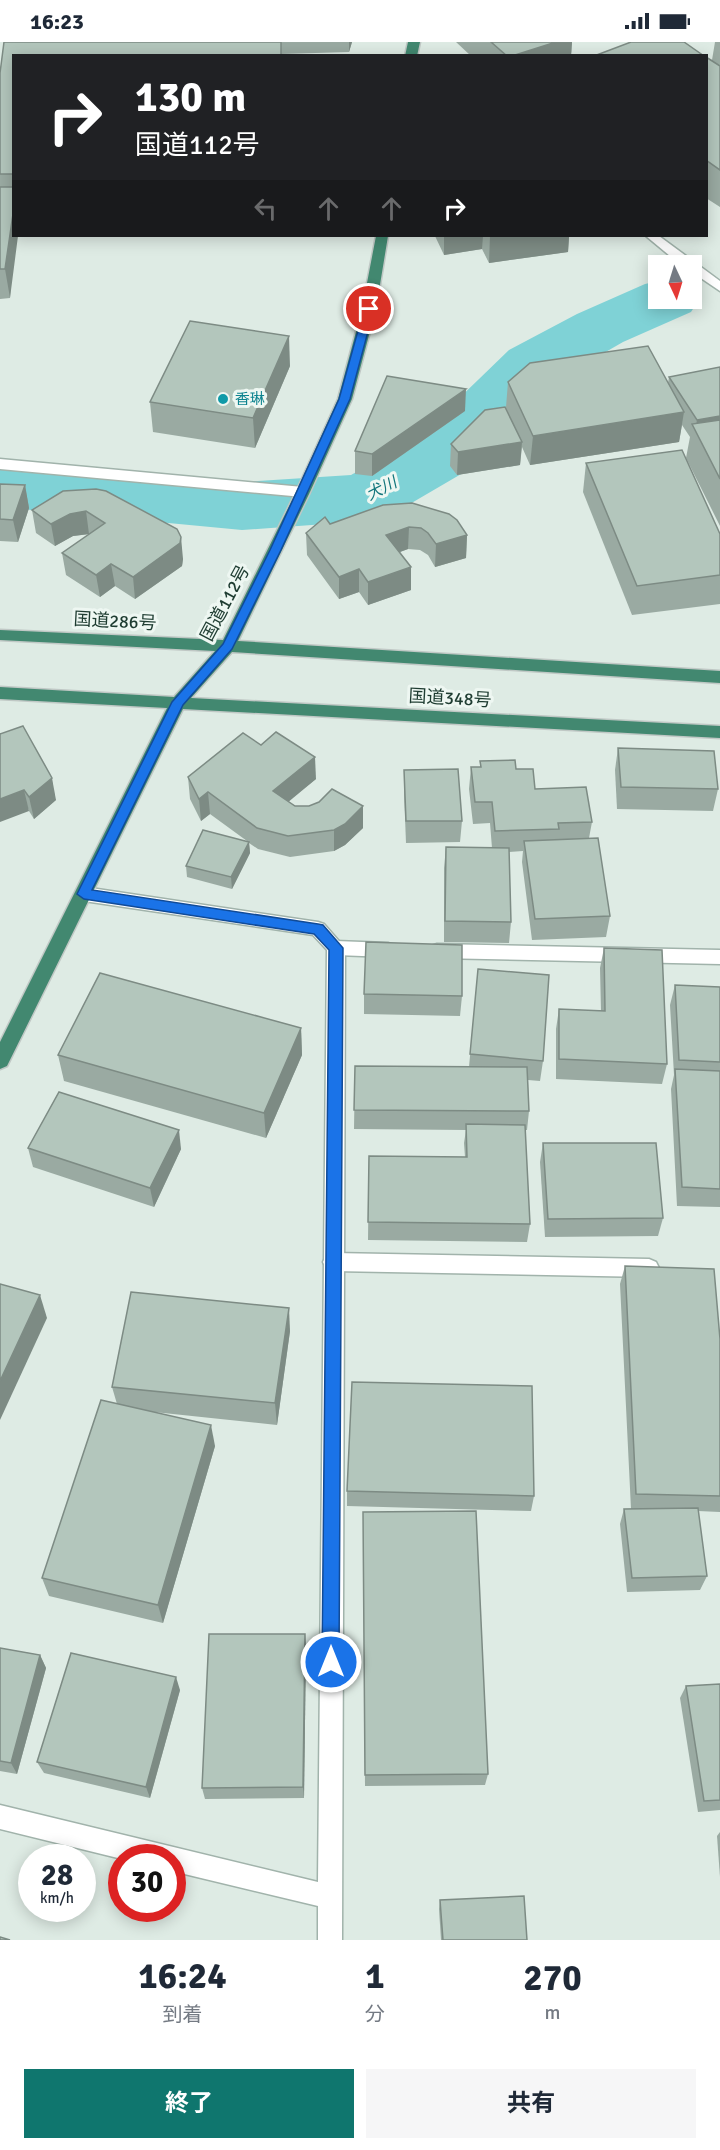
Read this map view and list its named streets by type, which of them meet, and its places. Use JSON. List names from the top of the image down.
{
  "streets": {
    "highway": ["国道112号", "国道286号", "国道348号"]
  },
  "crossings": [
    ["国道112号", "国道286号"],
    ["国道112号", "国道348号"],
    ["国道286号", "国道348号"]
  ],
  "water": ["犬川"],
  "places": ["香琳"],
  "north": "bottom",
  "page": {
    "status": "16:23",
    "turn": ["130 m", "国道112号"],
    "speed": "28 km/h",
    "limit": "30",
    "eta": [
      "16:24",
      "到着",
      "1",
      "分",
      "270",
      "m"
    ],
    "buttons": ["終了", "共有"]
  }
}
